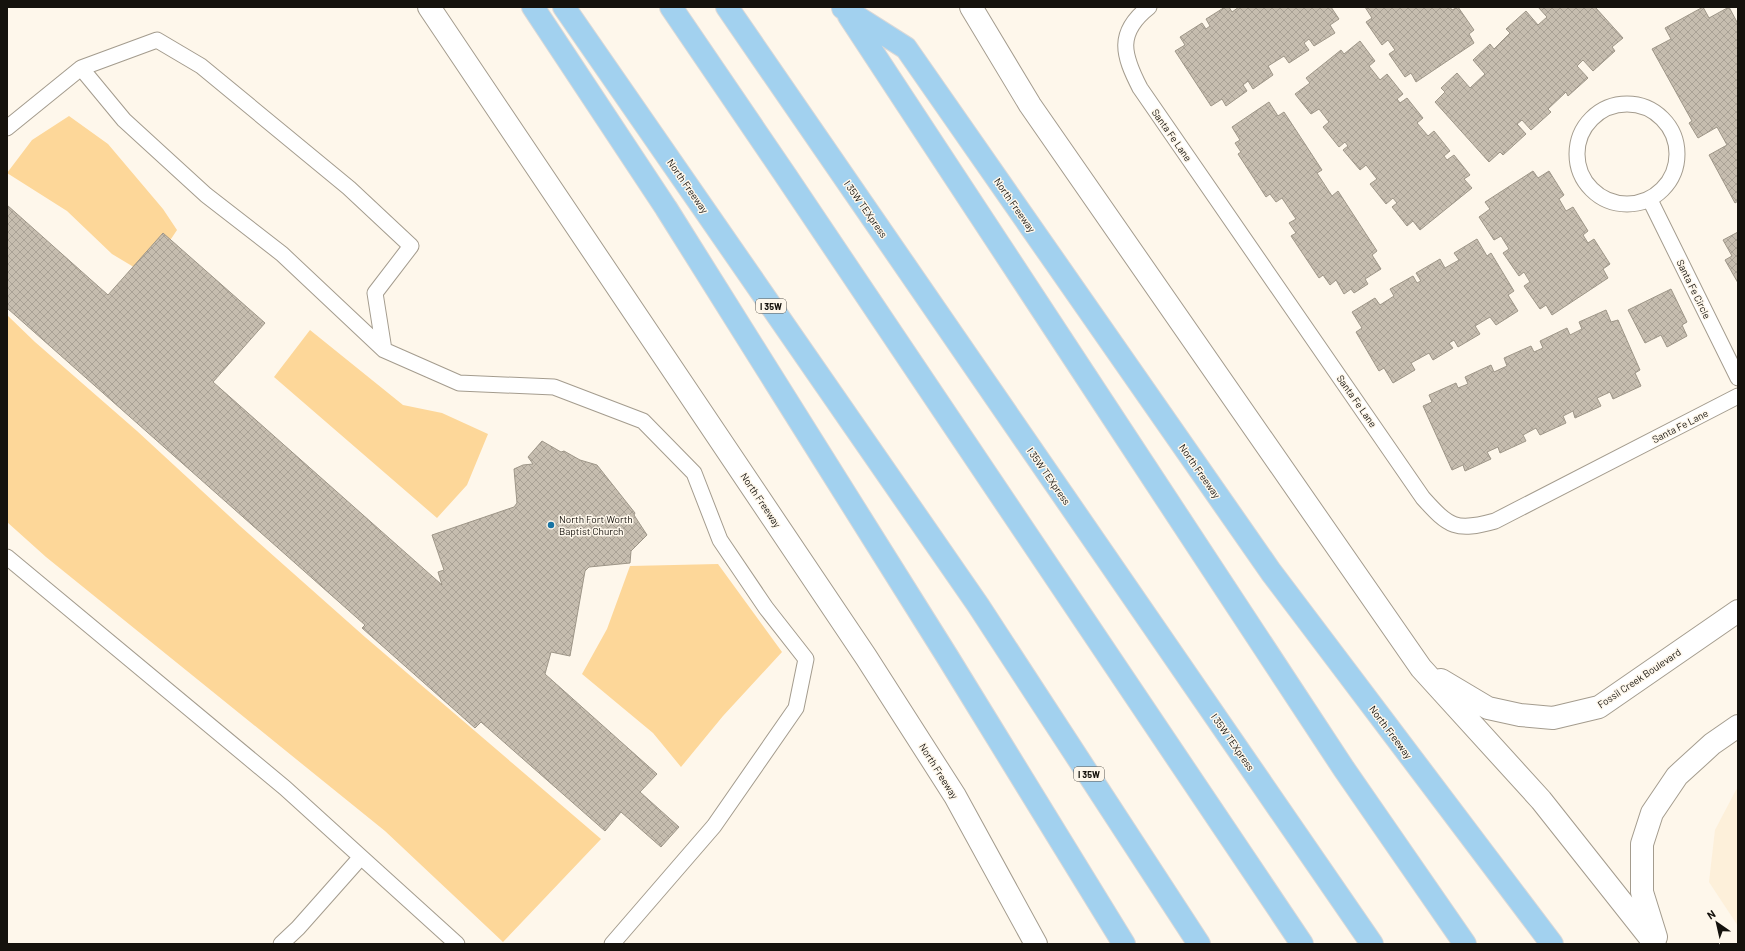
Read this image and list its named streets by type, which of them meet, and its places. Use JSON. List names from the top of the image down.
{
  "streets": {
    "highway": ["North Freeway", "I 35W TEXpress", "I 35W"],
    "main road": ["Fossil Creek Boulevard"],
    "lane": ["Santa Fe Lane", "Santa Fe Circle"]
  },
  "places": ["North Fort Worth Baptist Church"],
  "north": "top left"
}
